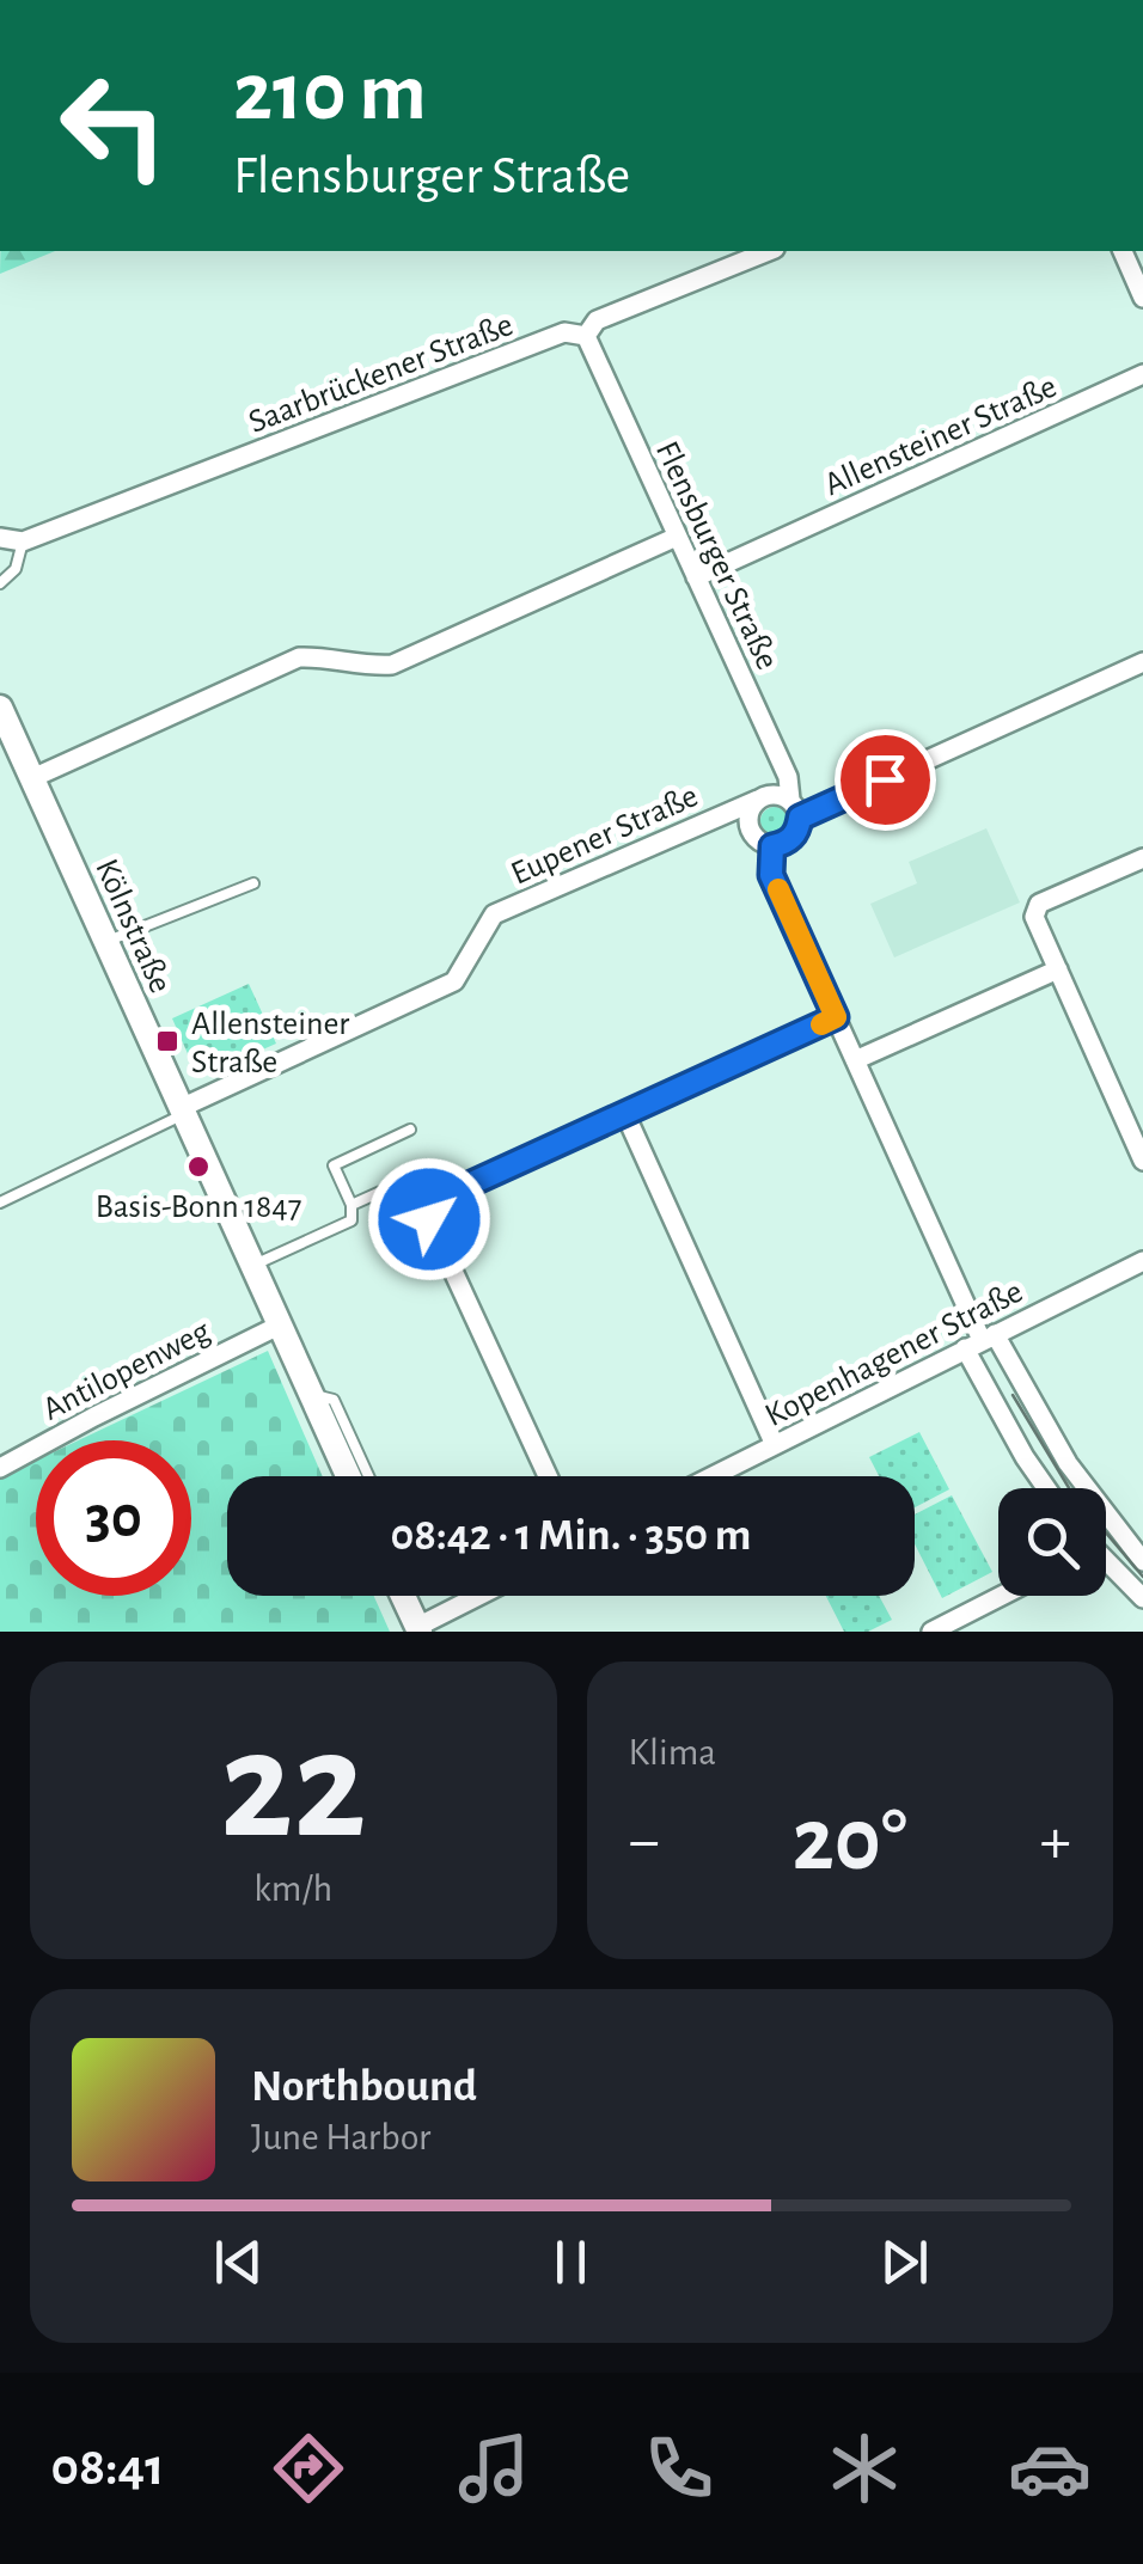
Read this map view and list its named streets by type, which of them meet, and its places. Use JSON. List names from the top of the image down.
{
  "streets": {
    "main road": ["Kölnstraße"],
    "street": [
      "Saarbrückener Straße",
      "Allensteiner Straße",
      "Flensburger Straße",
      "Eupener Straße",
      "Kopenhagener Straße",
      "Antilopenweg"
    ]
  },
  "crossings": [
    ["Saarbrückener Straße", "Flensburger Straße"],
    ["Allensteiner Straße", "Flensburger Straße"],
    ["Flensburger Straße", "Eupener Straße"],
    ["Eupener Straße", "Kölnstraße"],
    ["Kölnstraße", "Antilopenweg"]
  ],
  "places": {
    "transit": ["Allensteiner Straße"],
    "other": ["Basis-Bonn 1847"]
  },
  "page": {
    "turn": ["210 m", "Flensburger Straße"],
    "limit": "30",
    "trip": "08:42 · 1 Min. · 350 m",
    "tile": [
      ["22", "km/h"],
      "Klima"
    ],
    "heat": ["−", "20°", "+"],
    "song": ["Northbound", "June Harbor"],
    "tabs": "08:41"
  }
}
